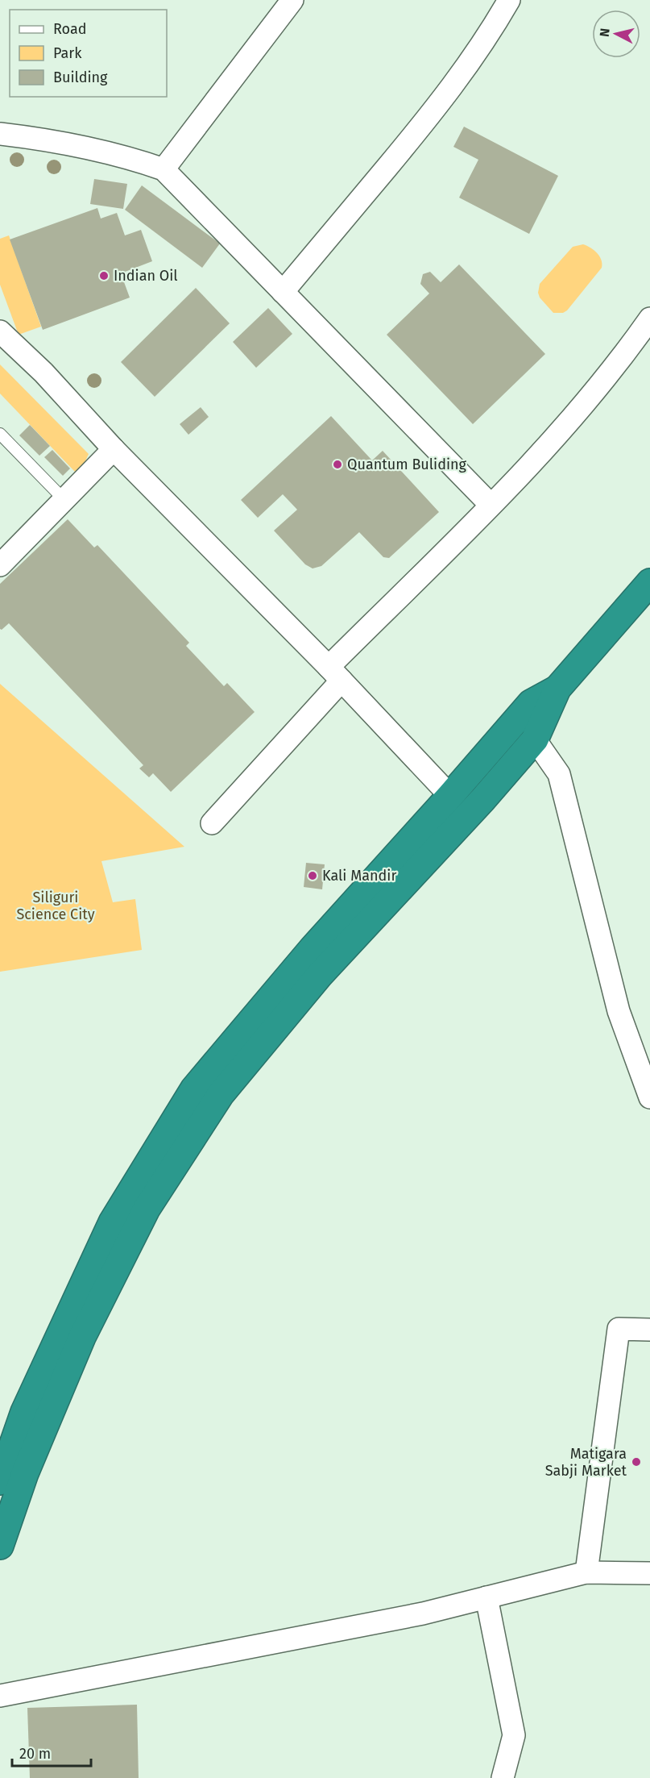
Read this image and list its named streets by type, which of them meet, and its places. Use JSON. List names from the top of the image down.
{
  "parks": ["Siliguri Science City"],
  "places": [
    "Indian Oil",
    "Quantum Buliding",
    "Kali Mandir",
    "Matigara Sabji Market"
  ],
  "legend": ["Road", "Park", "Building"],
  "scale_bar": "20 m",
  "north": "left"
}
